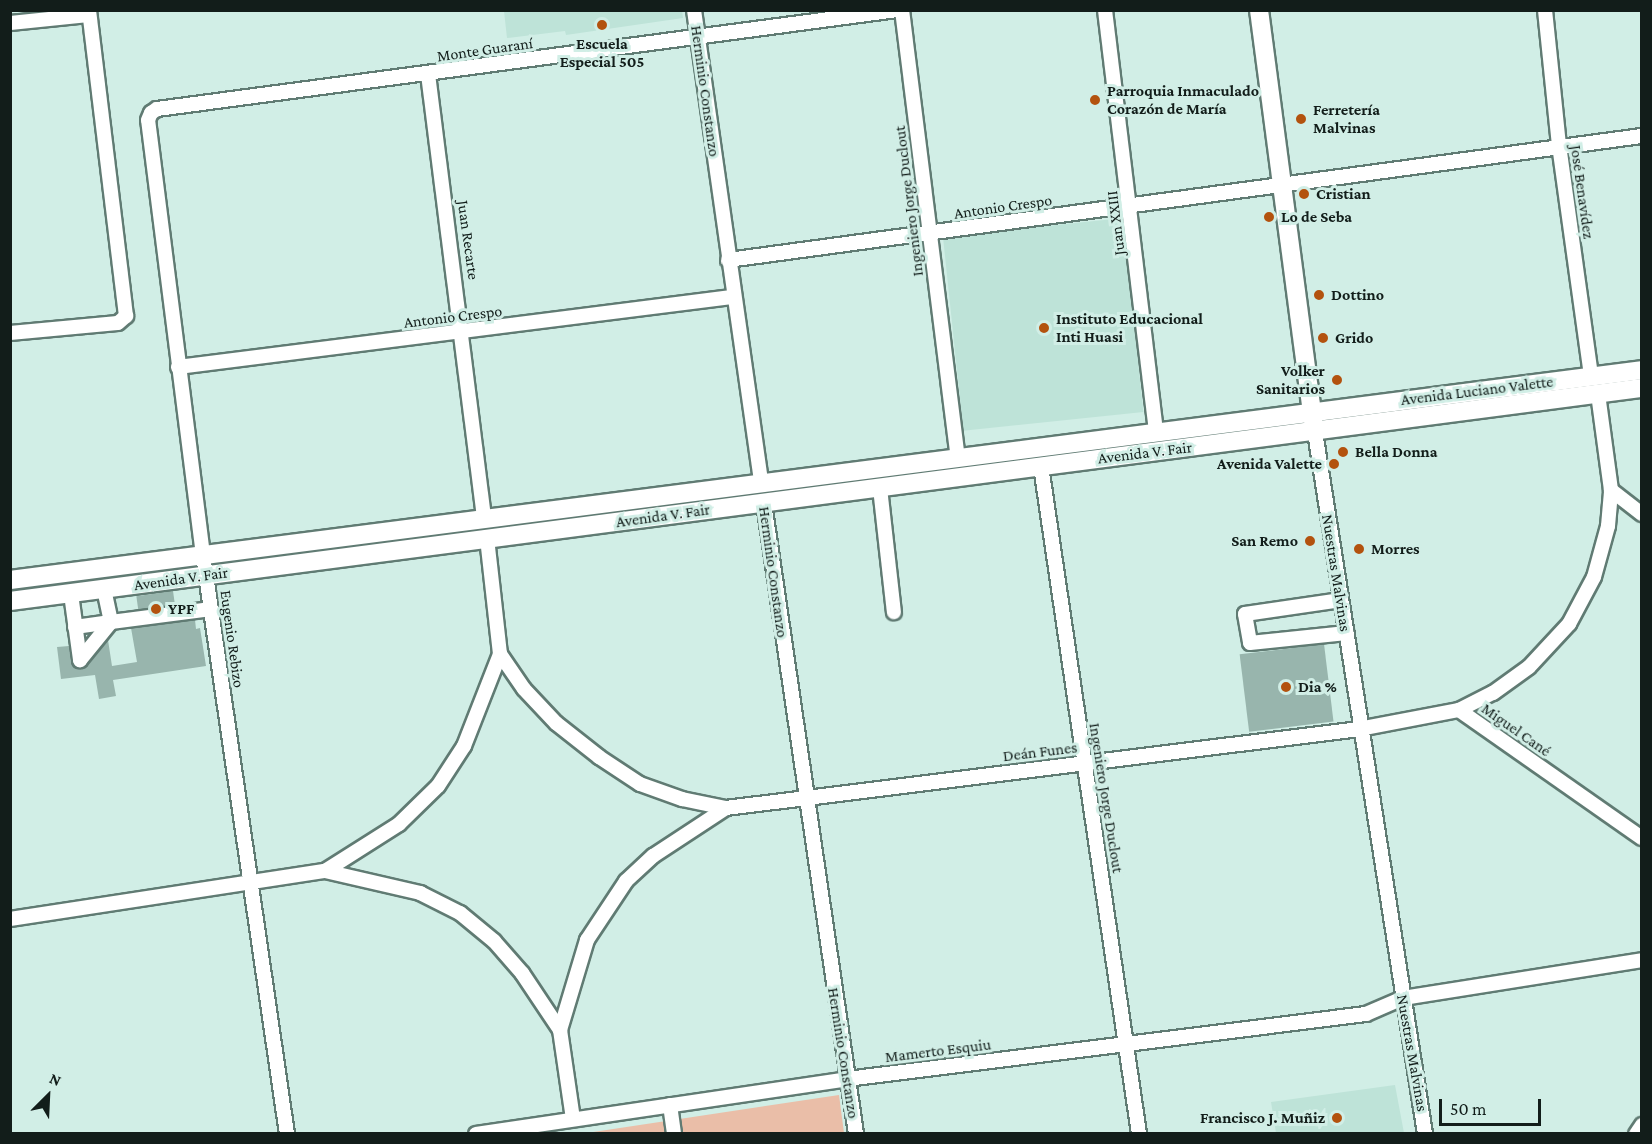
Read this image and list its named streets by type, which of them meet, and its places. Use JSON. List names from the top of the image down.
{
  "streets": {
    "main road": [
      "Herminio Constanzo",
      "Avenida Luciano Valette",
      "Avenida V. Fair",
      "Nuestras Malvinas"
    ],
    "street": [
      "Monte Guaraní",
      "José Benavídez",
      "Ingeniero Jorge Duclout",
      "Antonio Crespo",
      "Juan XXIII",
      "Juan Recarte",
      "Eugenio Rebizo",
      "Miguel Cané",
      "Deán Funes",
      "Mamerto Esquiu"
    ]
  },
  "crossings": [
    ["Monte Guaraní", "Herminio Constanzo"],
    ["Monte Guaraní", "Juan Recarte"],
    ["Monte Guaraní", "Eugenio Rebizo"],
    ["Herminio Constanzo", "Antonio Crespo"],
    ["Herminio Constanzo", "Avenida V. Fair"],
    ["Herminio Constanzo", "Deán Funes"],
    ["Herminio Constanzo", "Mamerto Esquiu"],
    ["José Benavídez", "Antonio Crespo"],
    ["José Benavídez", "Avenida Luciano Valette"],
    ["Ingeniero Jorge Duclout", "Antonio Crespo"],
    ["Ingeniero Jorge Duclout", "Avenida V. Fair"],
    ["Ingeniero Jorge Duclout", "Deán Funes"],
    ["Ingeniero Jorge Duclout", "Mamerto Esquiu"],
    ["Antonio Crespo", "Juan XXIII"],
    ["Antonio Crespo", "Juan Recarte"],
    ["Antonio Crespo", "Nuestras Malvinas"],
    ["Antonio Crespo", "Eugenio Rebizo"],
    ["Juan XXIII", "Avenida V. Fair"],
    ["Juan Recarte", "Avenida V. Fair"],
    ["Avenida Luciano Valette", "Avenida V. Fair"],
    ["Avenida Luciano Valette", "Nuestras Malvinas"],
    ["Avenida V. Fair", "Nuestras Malvinas"],
    ["Avenida V. Fair", "Eugenio Rebizo"],
    ["Nuestras Malvinas", "Deán Funes"],
    ["Nuestras Malvinas", "Mamerto Esquiu"],
    ["Miguel Cané", "Deán Funes"]
  ],
  "places": [
    "Escuela Especial 505",
    "Parroquia Inmaculado Corazón de María",
    "Ferretería Malvinas",
    "Cristian",
    "Lo de Seba",
    "Dottino",
    "Instituto Educacional Inti Huasi",
    "Grido",
    "Volker Sanitarios",
    "Bella Donna",
    "Avenida Valette",
    "San Remo",
    "Morres",
    "YPF",
    "Dia %",
    "Francisco J. Muñiz"
  ],
  "scale_bar": "50 m",
  "north": "top right"
}
